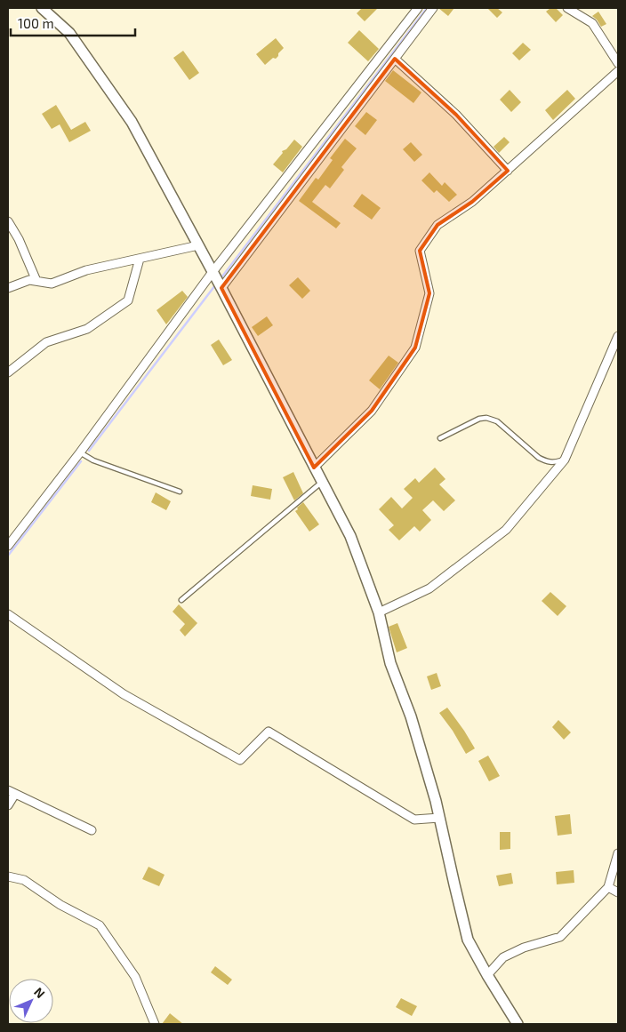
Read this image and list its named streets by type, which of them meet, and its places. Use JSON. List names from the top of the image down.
{
  "scale_bar": "100 m",
  "north": "top right"
}
